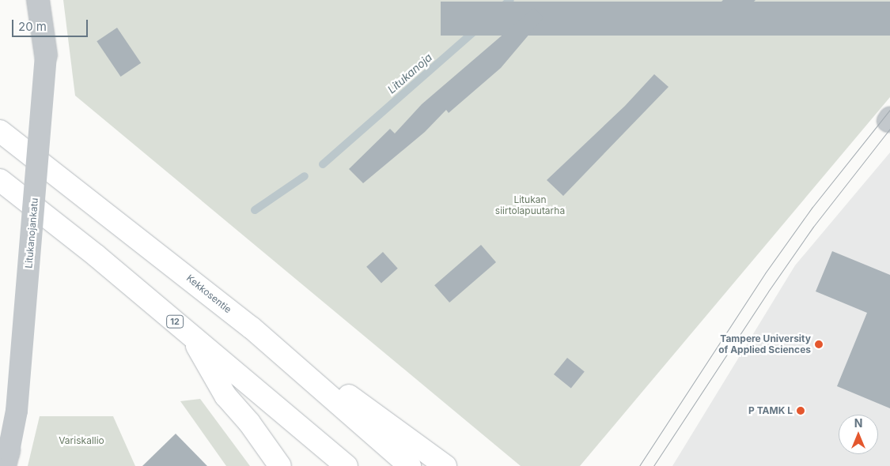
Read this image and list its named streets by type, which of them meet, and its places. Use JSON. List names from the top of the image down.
{
  "streets": {
    "highway": ["Kekkosentie", "12"],
    "street": ["Litukanojankatu"]
  },
  "water": ["Litukanoja"],
  "parks": ["Litukan siirtolapuutarha", "Variskallio"],
  "places": ["Tampere University of Applied Sciences", "P TAMK L"],
  "scale_bar": "20 m",
  "north": "top"
}
